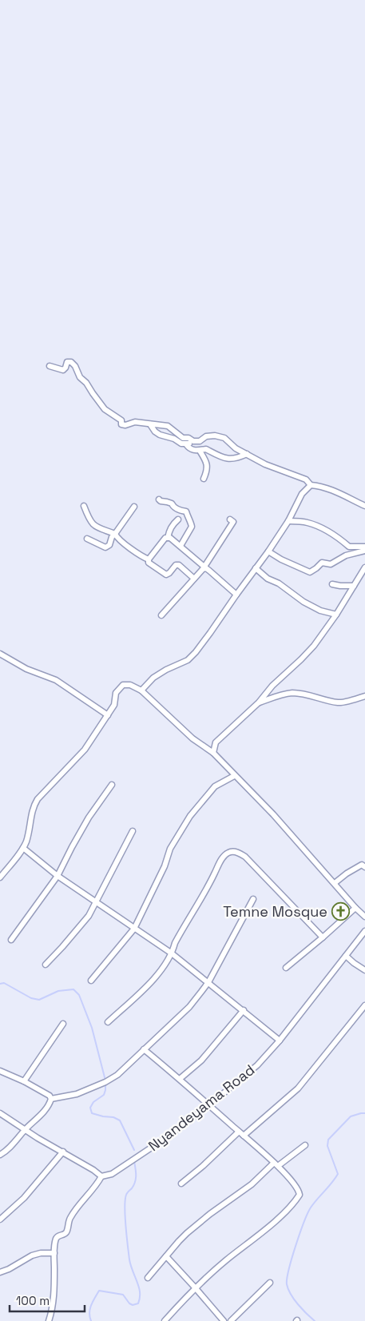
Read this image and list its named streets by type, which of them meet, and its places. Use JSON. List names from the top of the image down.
{
  "streets": {
    "street": ["Nyandeyama Road"]
  },
  "places": {
    "church": ["Temne Mosque"]
  },
  "scale_bar": "100 m"
}
